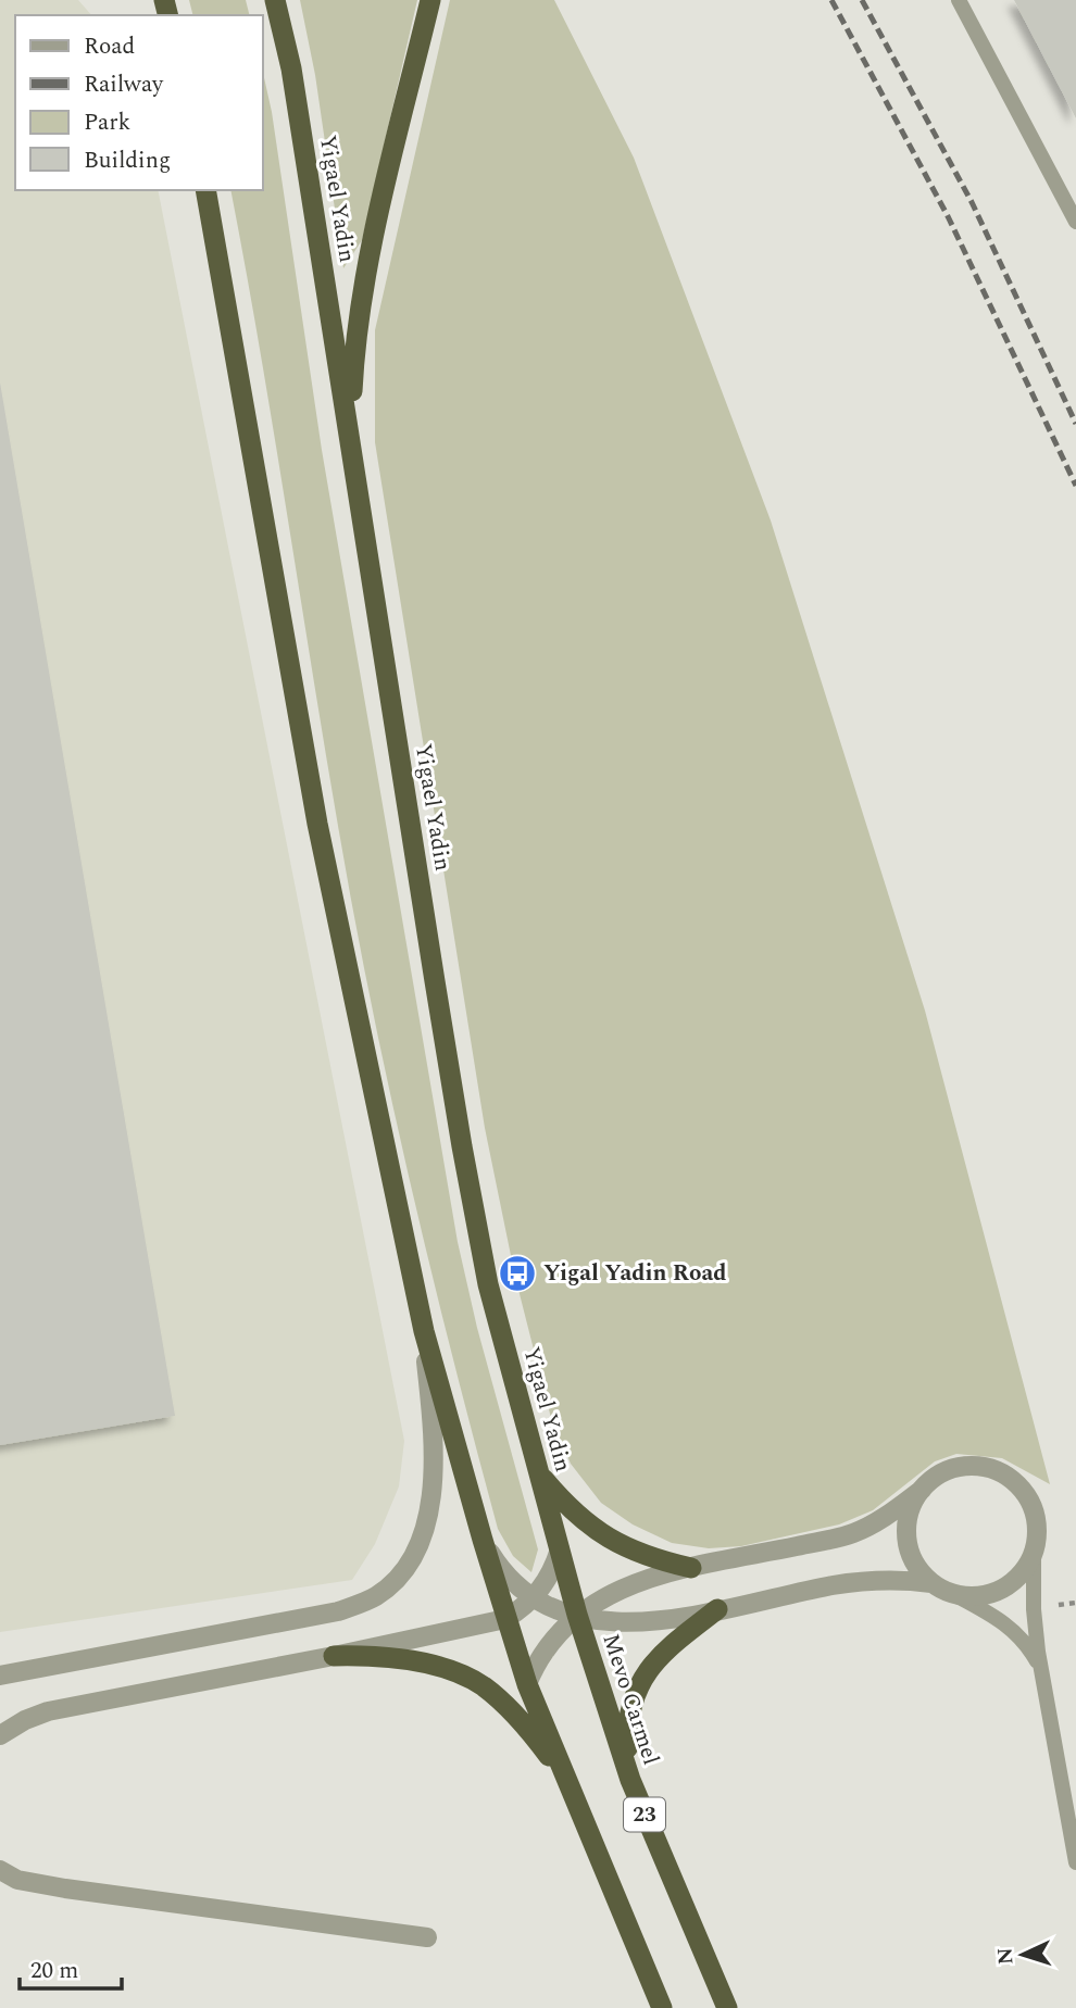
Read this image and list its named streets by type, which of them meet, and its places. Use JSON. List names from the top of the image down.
{
  "streets": {
    "highway": ["Yigael Yadin", "Mevo Carmel", "23"]
  },
  "crossings": [
    ["Yigael Yadin", "Mevo Carmel"]
  ],
  "places": {
    "bus stop": ["Yigal Yadin Road"]
  },
  "legend": [
    "Road",
    "Railway",
    "Park",
    "Building"
  ],
  "scale_bar": "20 m",
  "north": "left"
}
